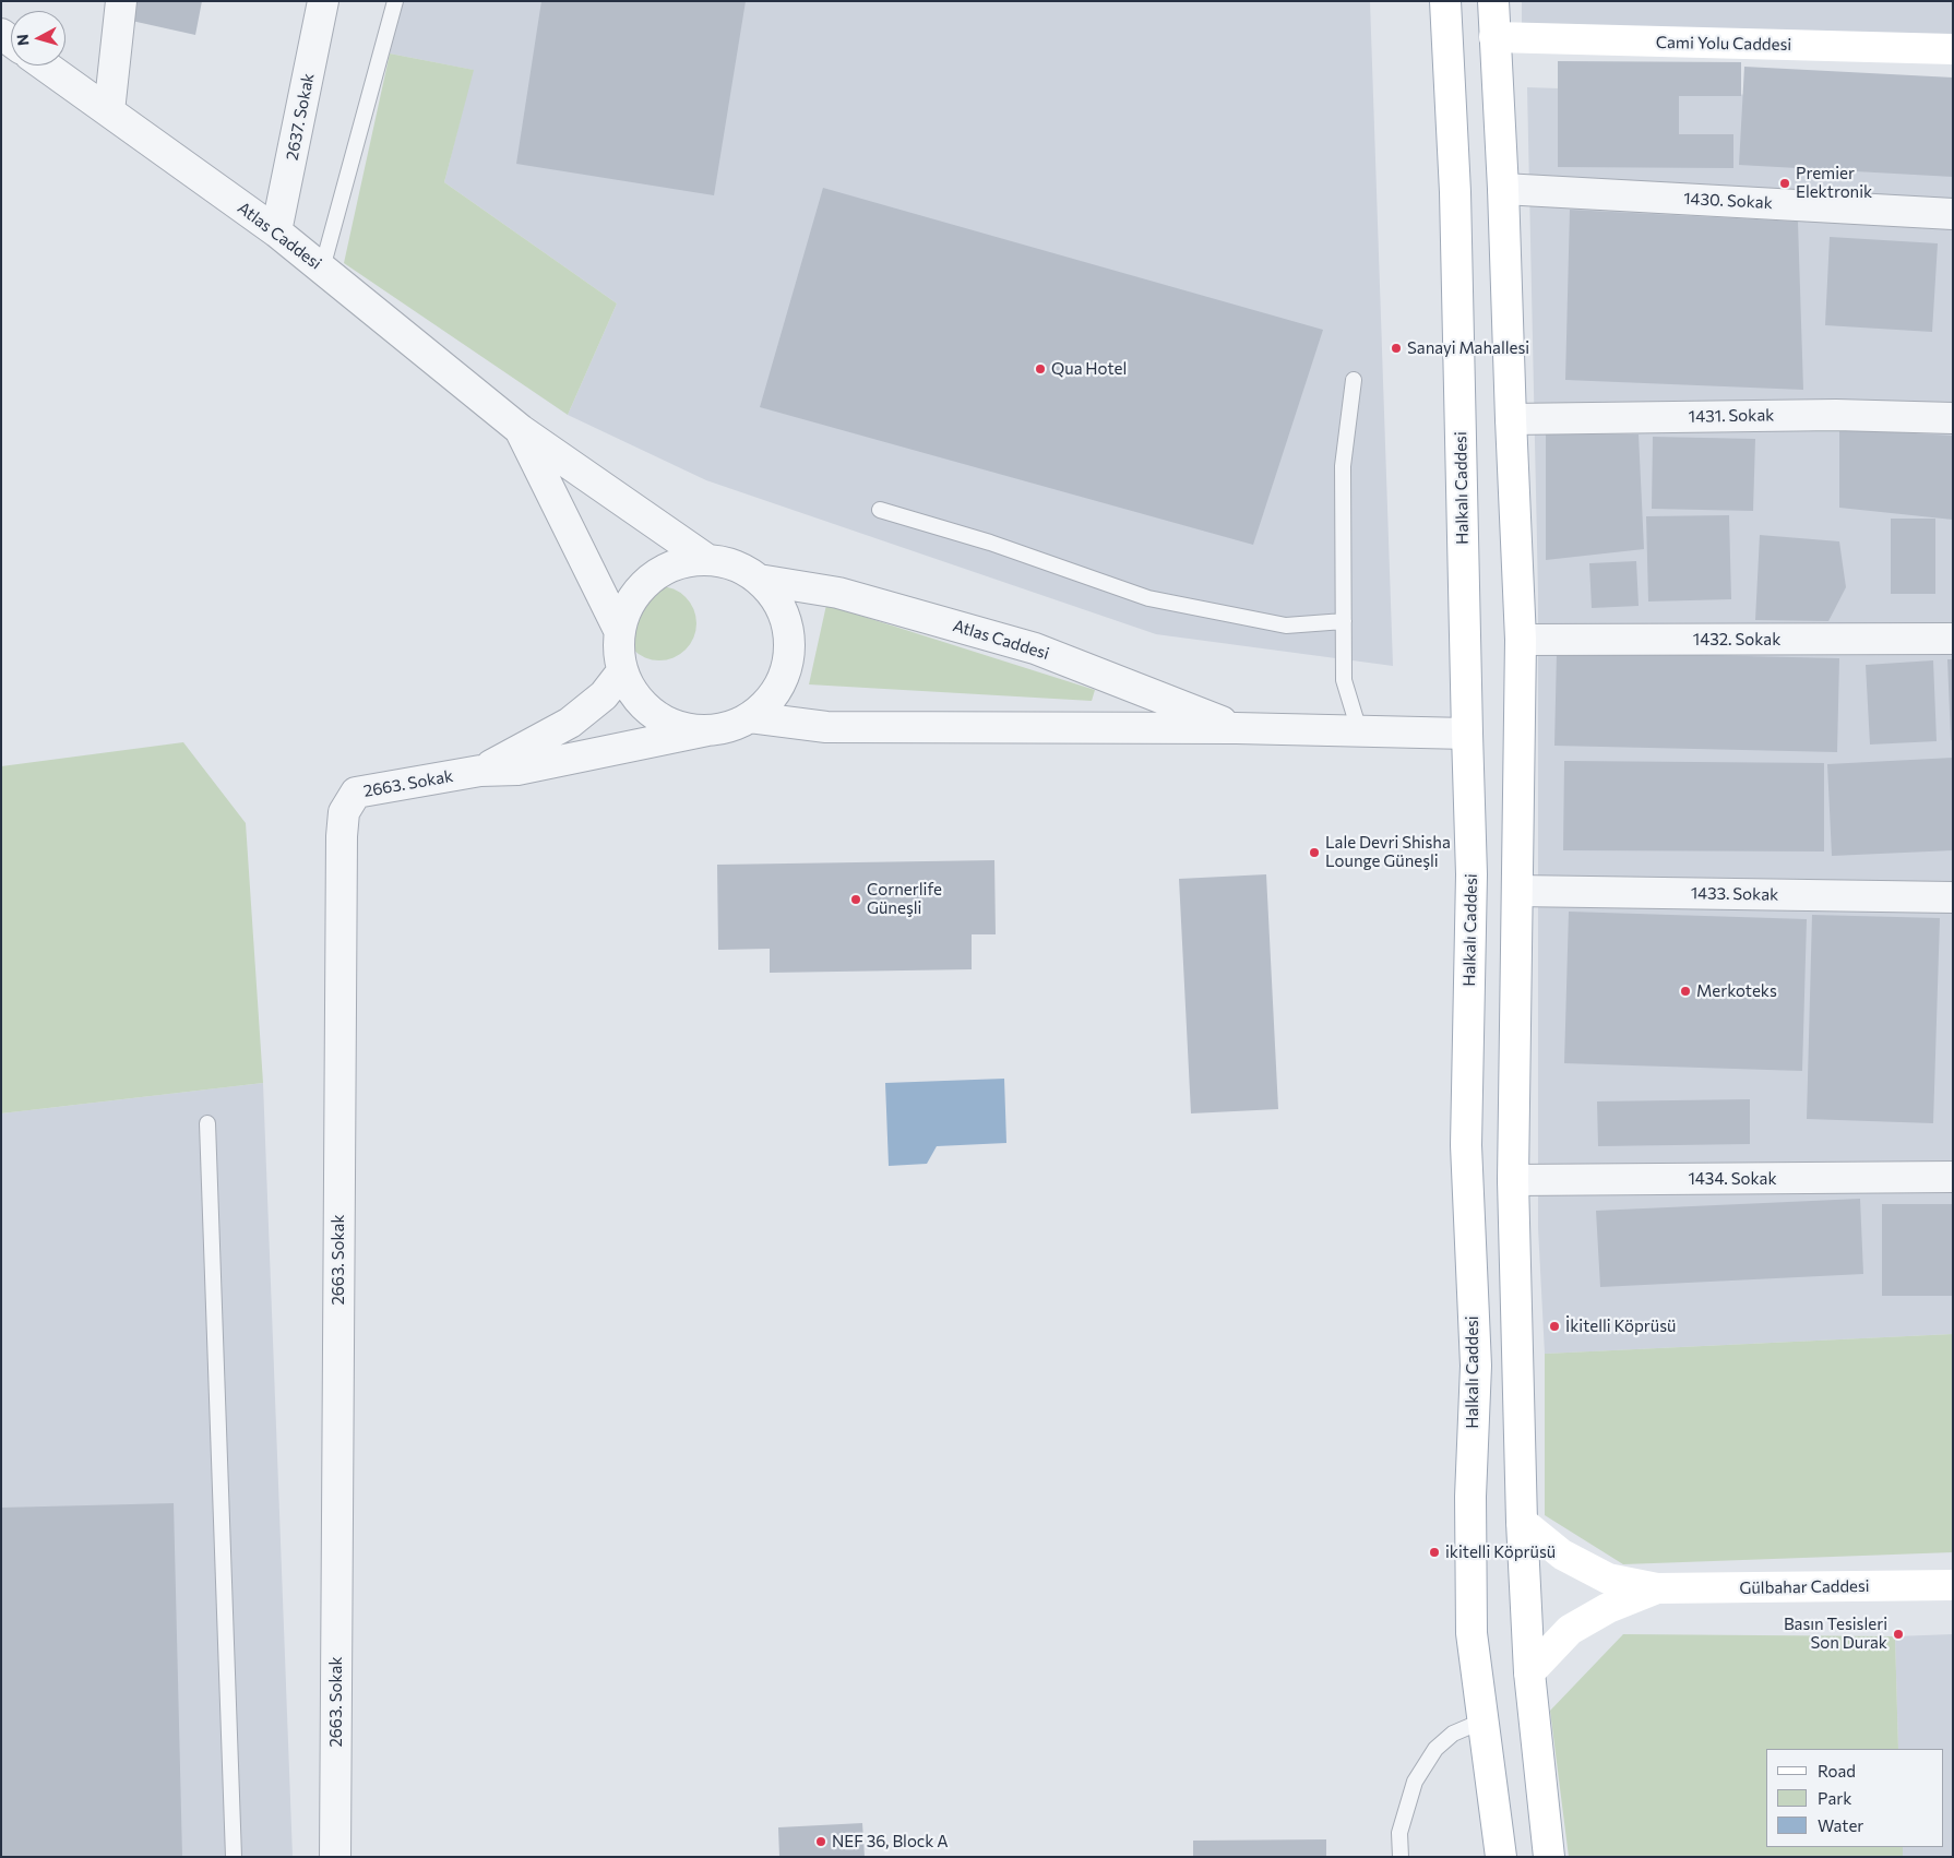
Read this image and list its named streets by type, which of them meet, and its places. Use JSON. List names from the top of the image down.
{
  "streets": {
    "main road": ["Cami Yolu Caddesi", "Halkalı Caddesi", "Gülbahar Caddesi"],
    "street": [
      "2637. Sokak",
      "1430. Sokak",
      "Atlas Caddesi",
      "1431. Sokak",
      "1432. Sokak",
      "2663. Sokak",
      "1433. Sokak",
      "1434. Sokak"
    ]
  },
  "crossings": [
    ["2637. Sokak", "Atlas Caddesi"],
    ["Atlas Caddesi", "Halkalı Caddesi"]
  ],
  "places": [
    "Premier Elektronik",
    "Sanayi Mahallesi",
    "Qua Hotel",
    "Lale Devri Shisha Lounge Güneşli",
    "Cornerlife Güneşli",
    "Merkoteks",
    "İkitelli Köprüsü",
    "ikitelli Köprüsü",
    "Basın Tesisleri Son Durak",
    "NEF 36, Block A"
  ],
  "legend": ["Road", "Park", "Water"],
  "north": "left"
}
